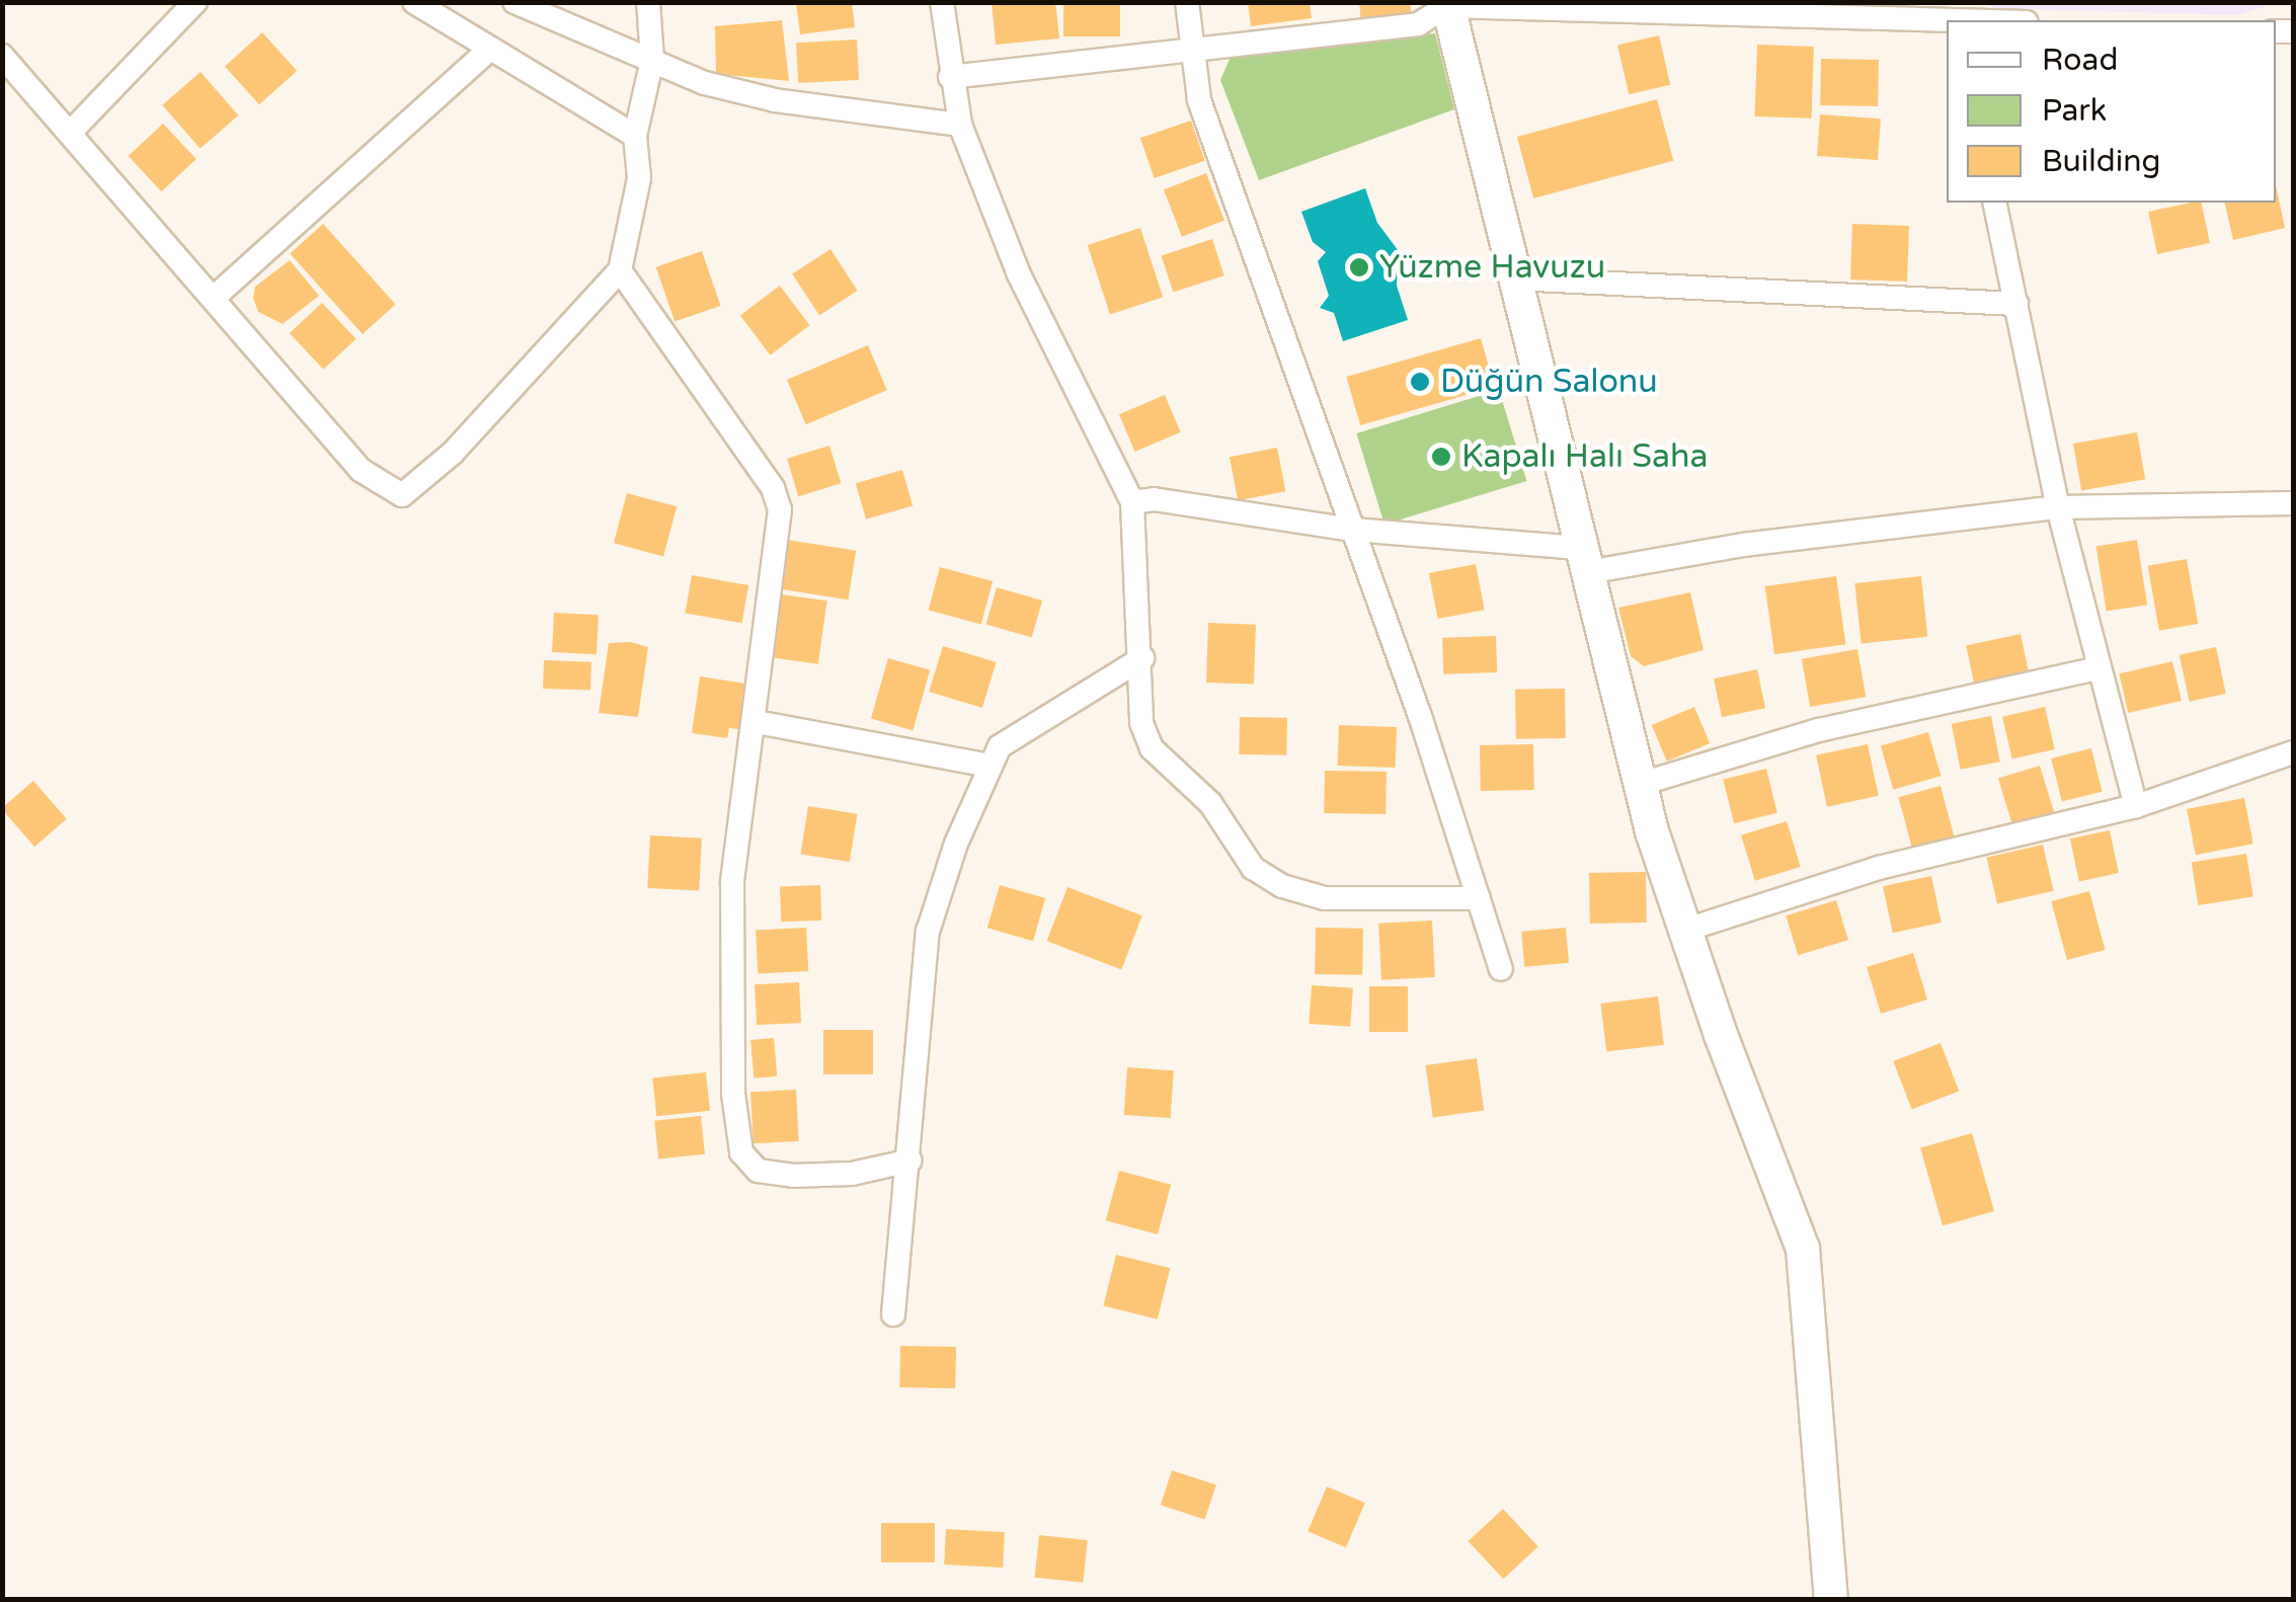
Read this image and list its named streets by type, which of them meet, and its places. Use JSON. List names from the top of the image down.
{
  "places": ["Yüzme Havuzu", "Düğün Salonu", "Kapalı Halı Saha"],
  "legend": ["Road", "Park", "Building"]
}
